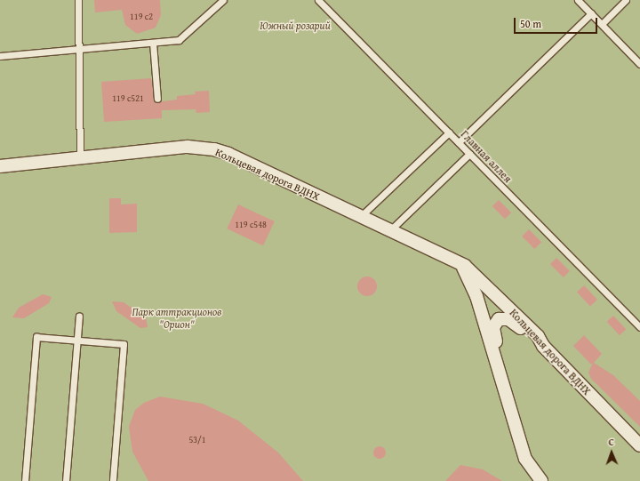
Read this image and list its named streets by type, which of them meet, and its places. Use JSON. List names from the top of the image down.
{
  "streets": {
    "street": ["Кольцевая дорога ВДНХ"],
    "lane": ["Главная аллея"]
  },
  "parks": ["Южный розарий", "Парк аттракционов \"Орион\""],
  "house_numbers": [
    "119 с2",
    "119 с521",
    "119 с548",
    "53/1"
  ],
  "scale_bar": "50 m",
  "north": "top"
}
